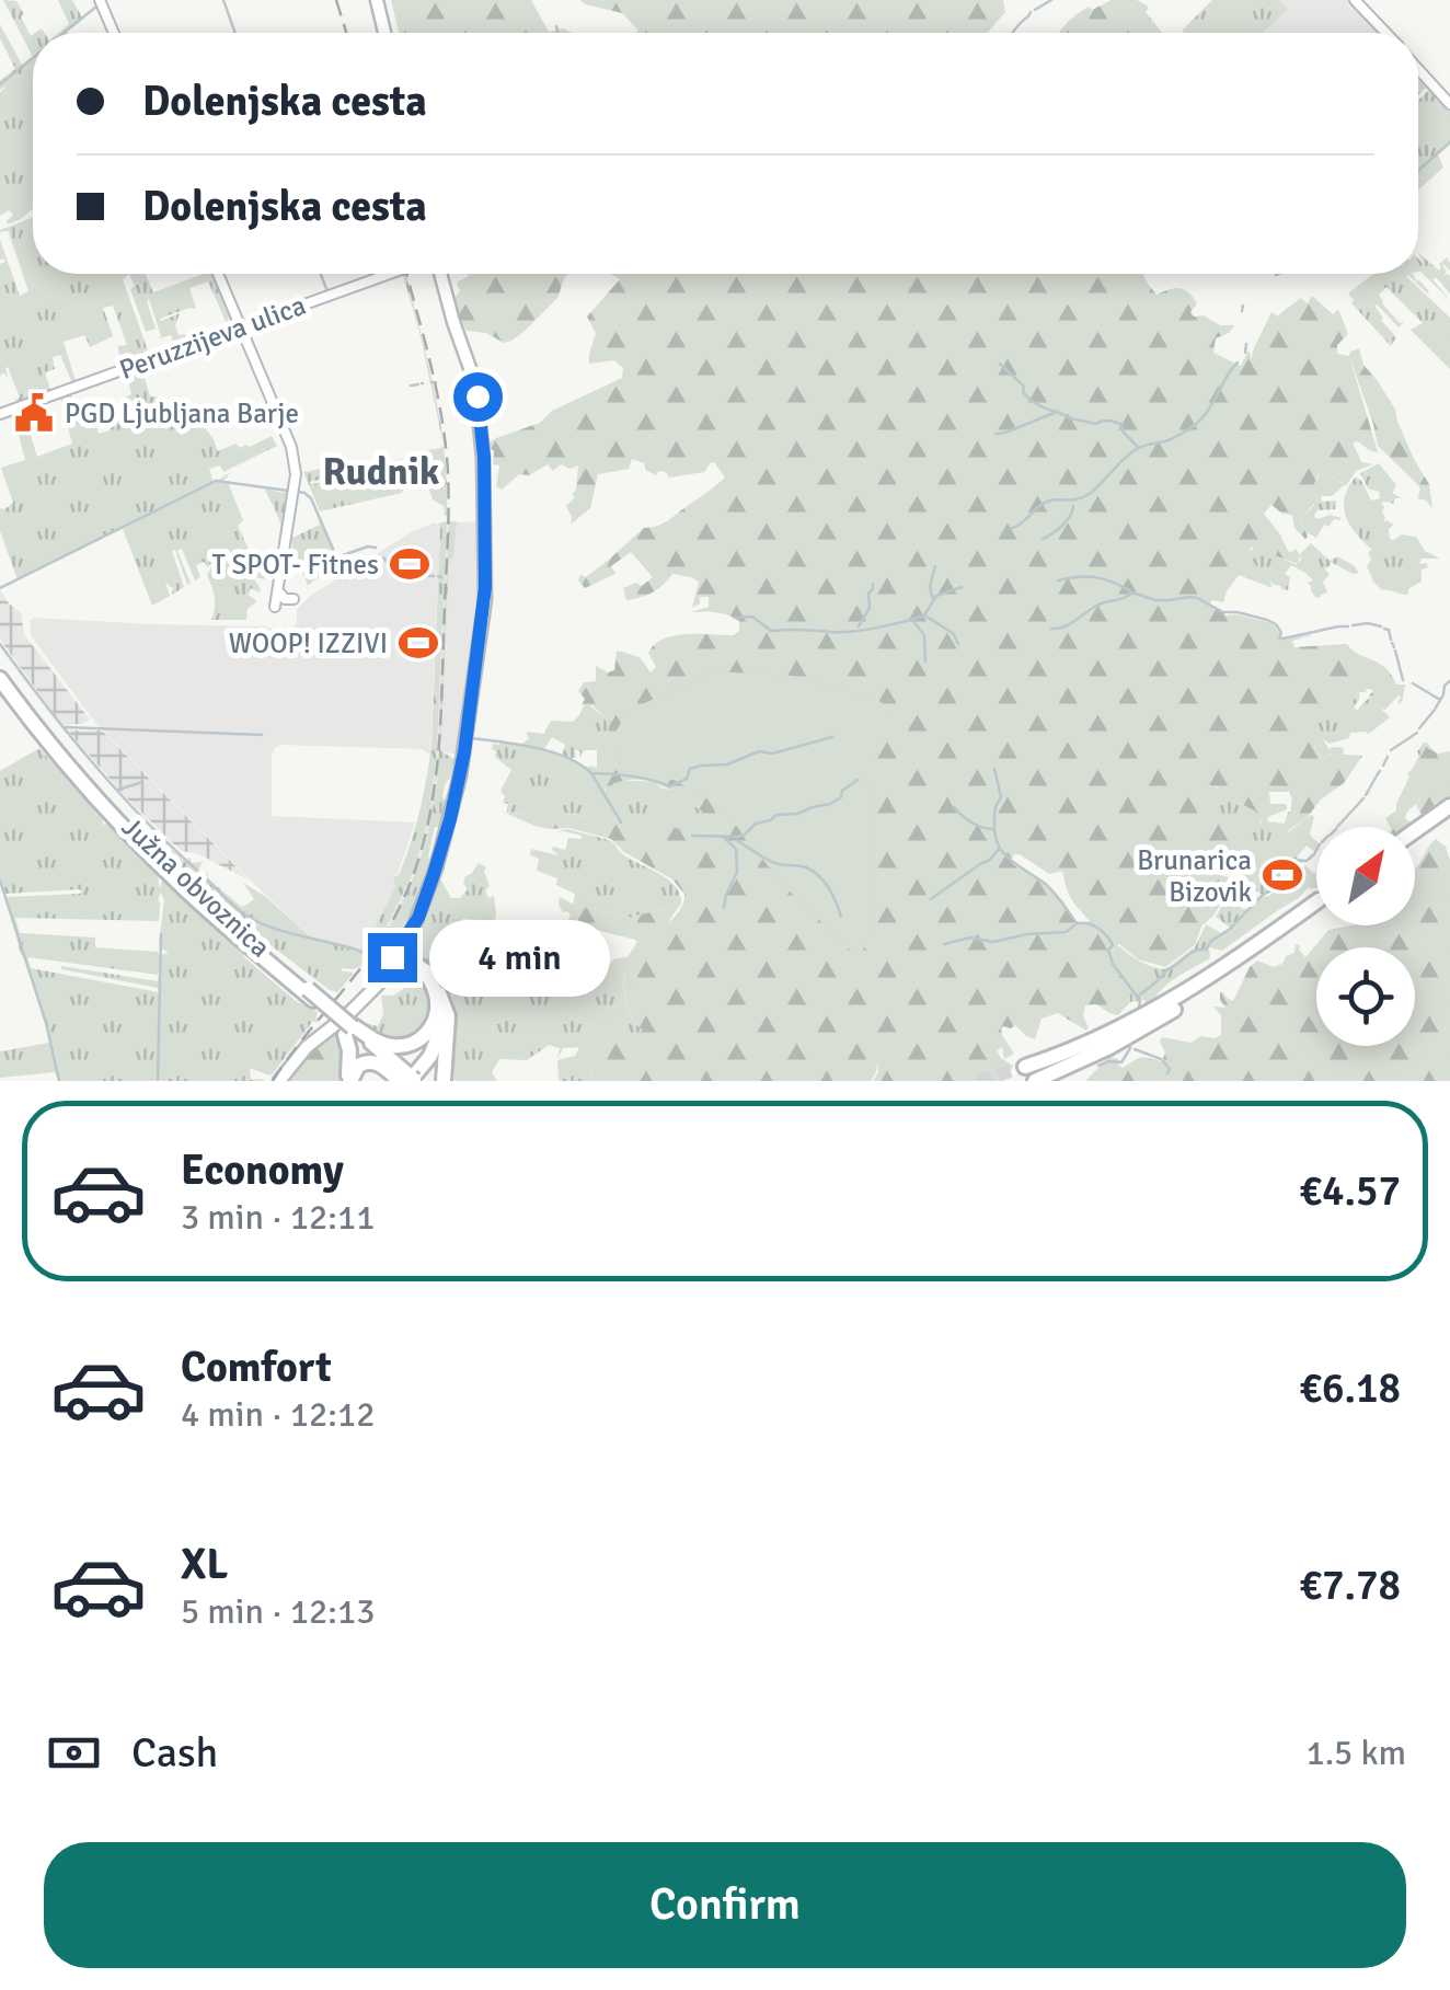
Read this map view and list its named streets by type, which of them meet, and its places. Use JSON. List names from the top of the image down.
{
  "streets": {
    "highway": ["Južna obvoznica"],
    "main road": ["Peruzzijeva ulica"]
  },
  "districts": ["Rudnik"],
  "places": {
    "public building": ["PGD Ljubljana Barje"],
    "sports": ["T SPOT- Fitnes", "WOOP! IZZIVI", "Brunarica Bizovik"]
  },
  "north": "top right",
  "page": {
    "banner": ["Dolenjska cesta", "Dolenjska cesta"],
    "bubble": "4 min",
    "list": [
      {
        "name": "Economy",
        "note": "3 min · 12:11",
        "value": "€4.57"
      },
      {
        "name": "Comfort",
        "note": "4 min · 12:12",
        "value": "€6.18"
      },
      {
        "name": "XL",
        "note": "5 min · 12:13",
        "value": "€7.78"
      }
    ],
    "pay": ["Cash", "1.5 km"],
    "buttons": "Confirm"
  }
}
